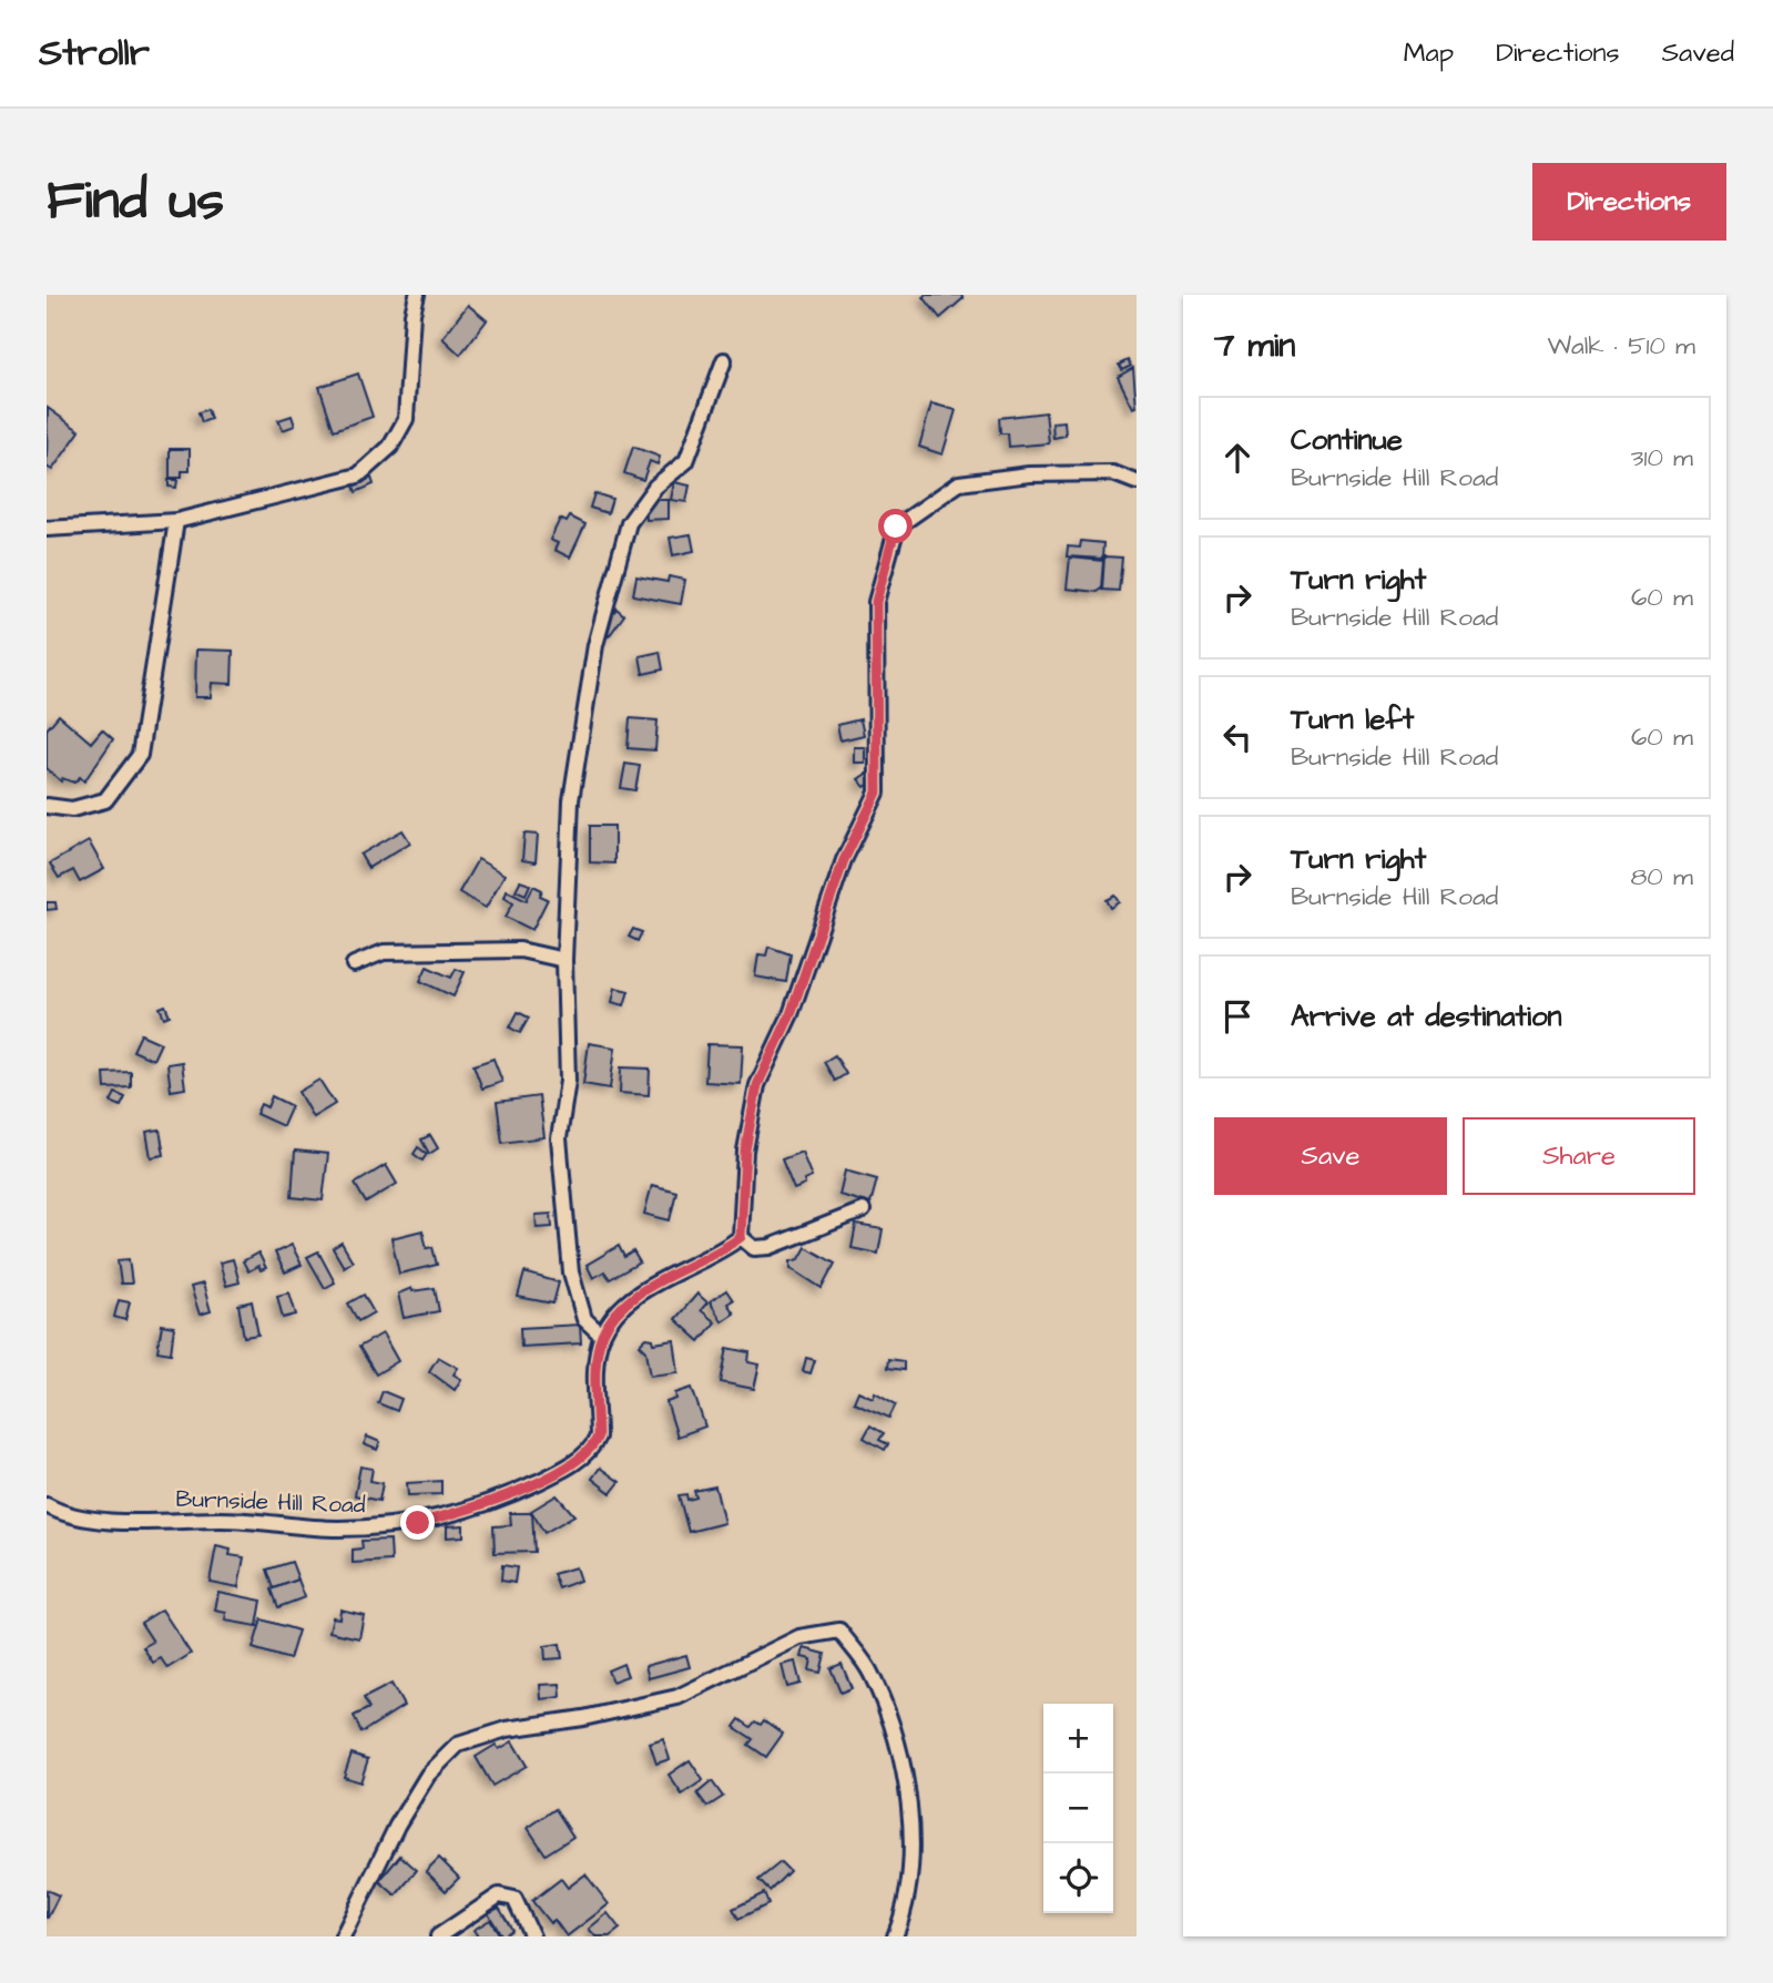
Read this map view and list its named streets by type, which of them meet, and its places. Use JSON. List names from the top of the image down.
{
  "streets": {
    "street": ["Burnside Hill Road"]
  },
  "page": {
    "header": "Strollr",
    "nav": ["Map", "Directions", "Saved"],
    "buttons": [
      "Directions",
      ["Save", "Share"]
    ],
    "title": "Find us",
    "heading": ["7 min", "Walk · 510 m"],
    "list": [
      ["Continue", "Burnside Hill Road", "310 m"],
      ["Turn right", "Burnside Hill Road", "60 m"],
      ["Turn left", "Burnside Hill Road", "60 m"],
      ["Turn right", "Burnside Hill Road", "80 m"],
      "Arrive at destination"
    ],
    "map_buttons": ["+", "−"]
  }
}
